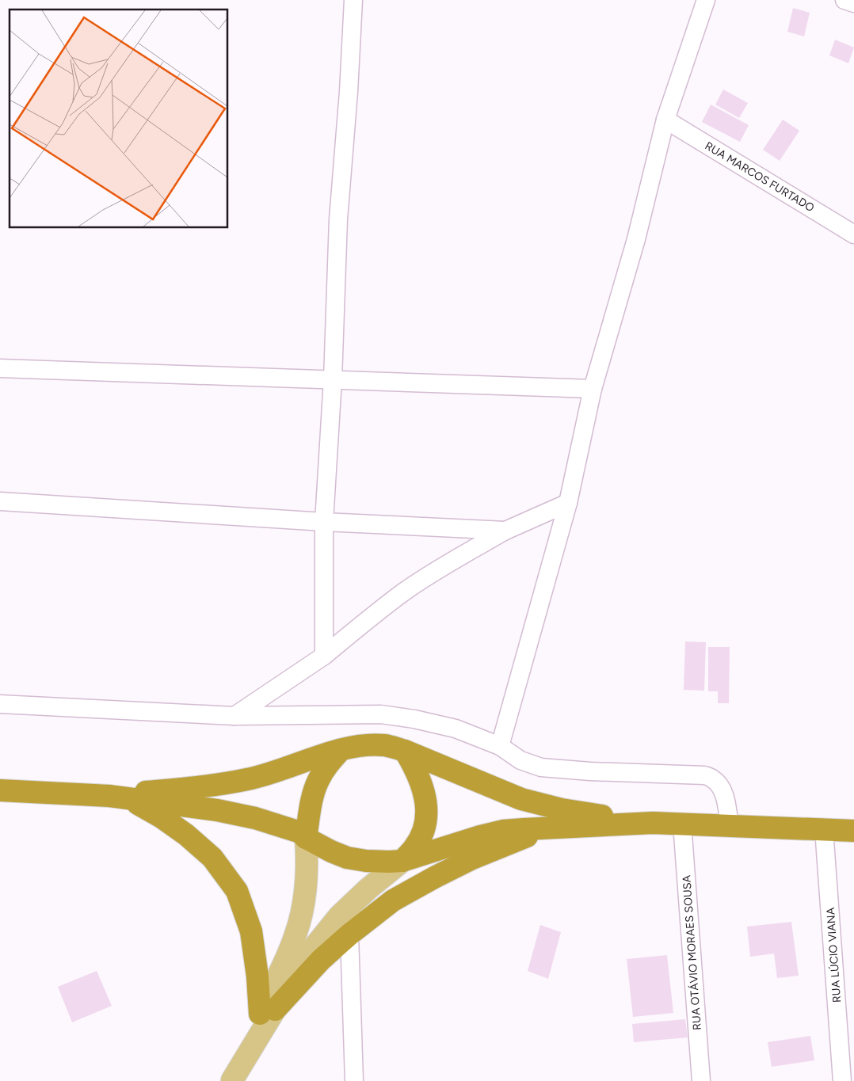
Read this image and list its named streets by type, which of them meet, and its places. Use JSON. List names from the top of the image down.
{
  "streets": {
    "street": ["RUA MARCOS FURTADO", "RUA OTÁVIO MORAES SOUSA", "RUA LÚCIO VIANA"]
  }
}
